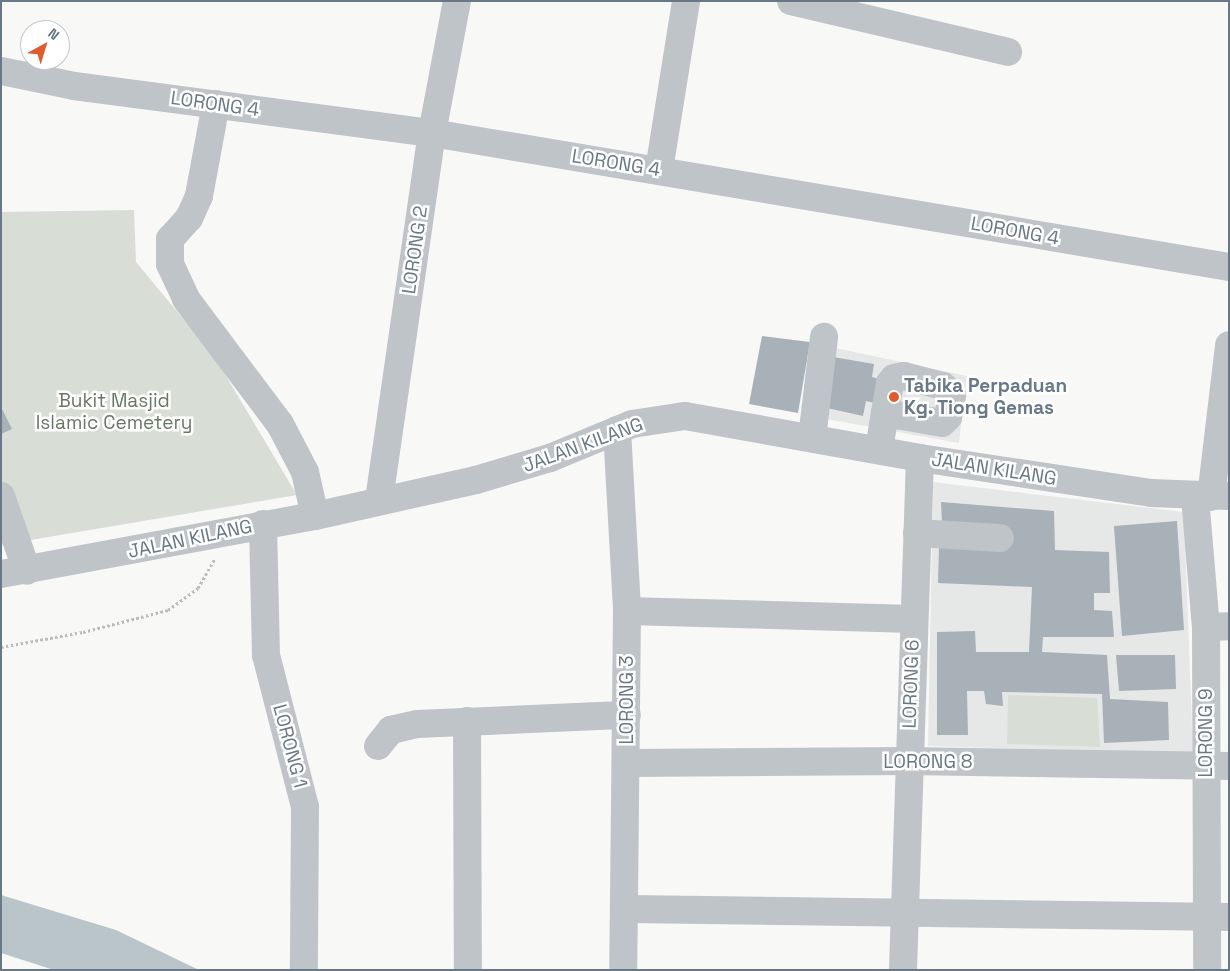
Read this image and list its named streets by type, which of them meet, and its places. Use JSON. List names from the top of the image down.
{
  "streets": {
    "street": [
      "LORONG 4",
      "LORONG 2",
      "JALAN KILANG",
      "LORONG 6",
      "LORONG 3",
      "LORONG 9",
      "LORONG 1",
      "LORONG 8"
    ]
  },
  "crossings": [
    ["LORONG 4", "LORONG 2"],
    ["LORONG 2", "JALAN KILANG"],
    ["JALAN KILANG", "LORONG 6"],
    ["JALAN KILANG", "LORONG 3"],
    ["JALAN KILANG", "LORONG 9"],
    ["JALAN KILANG", "LORONG 1"],
    ["LORONG 6", "LORONG 8"],
    ["LORONG 3", "LORONG 8"],
    ["LORONG 9", "LORONG 8"]
  ],
  "parks": ["Bukit Masjid Islamic Cemetery"],
  "places": ["Tabika Perpaduan Kg. Tiong Gemas"],
  "north": "top right"
}
